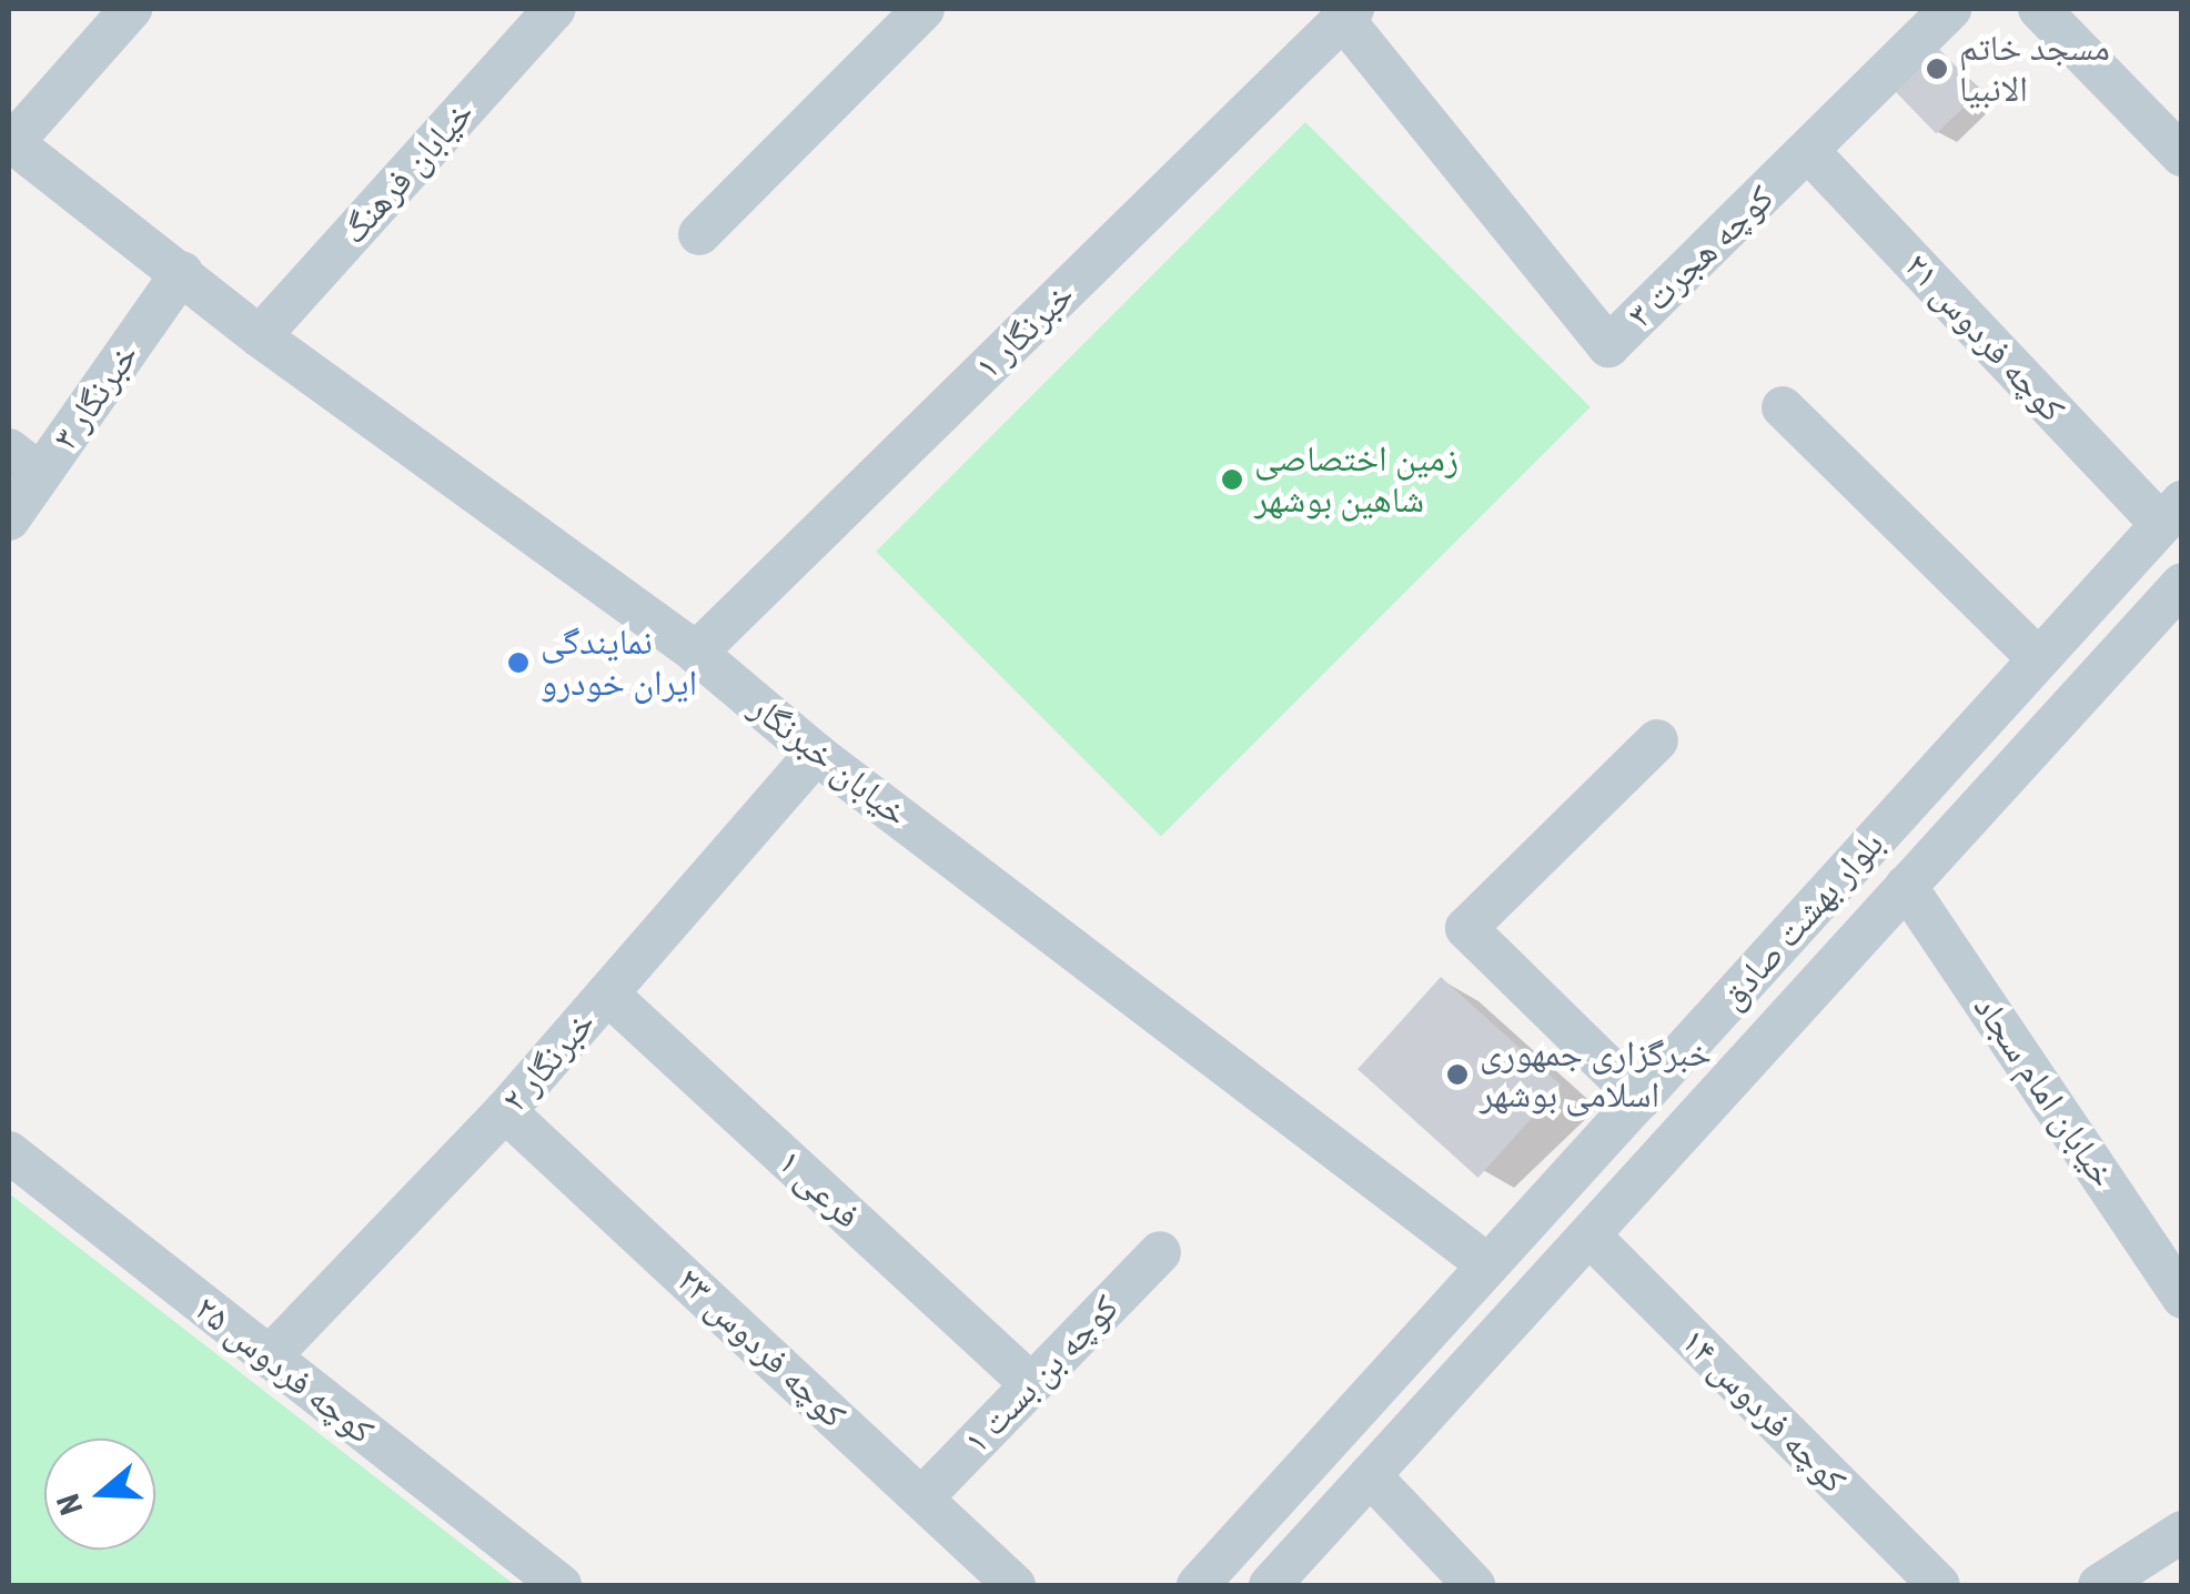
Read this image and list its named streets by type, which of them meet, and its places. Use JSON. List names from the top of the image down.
{
  "streets": {
    "street": [
      "خیابان فرهنگ",
      "کوچه هجرت ۳",
      "خبرنگار ۱",
      "کوچه فردوس ۲۱",
      "خبرنگار ۳",
      "خیابان خبرنگار",
      "بلوار بهشت صادق",
      "خبرنگار ۲",
      "خیابان امام سجاد",
      "فرعی ۱",
      "کوچه فردوس ۲۳",
      "کوچه فردوس ۲۵",
      "کوچه بن بست ۱",
      "کوچه فردوس ۱۴"
    ]
  },
  "crossings": [
    ["خیابان فرهنگ", "خیابان خبرنگار"],
    ["کوچه هجرت ۳", "خبرنگار ۱"],
    ["کوچه هجرت ۳", "کوچه فردوس ۲۱"],
    ["خبرنگار ۱", "خیابان خبرنگار"],
    ["کوچه فردوس ۲۱", "بلوار بهشت صادق"],
    ["خبرنگار ۳", "خیابان خبرنگار"],
    ["خیابان خبرنگار", "بلوار بهشت صادق"],
    ["خیابان خبرنگار", "خبرنگار ۲"],
    ["بلوار بهشت صادق", "خیابان امام سجاد"],
    ["بلوار بهشت صادق", "کوچه فردوس ۱۴"],
    ["خبرنگار ۲", "فرعی ۱"],
    ["خبرنگار ۲", "کوچه فردوس ۲۳"],
    ["خبرنگار ۲", "کوچه فردوس ۲۵"],
    ["فرعی ۱", "کوچه بن بست ۱"],
    ["کوچه فردوس ۲۳", "کوچه بن بست ۱"]
  ],
  "places": [
    "مسجد خاتم الانبیا",
    "زمین اختصاصی شاهین بوشهر",
    "نمایندگی ایران خودرو",
    "خبرگزاری جمهوری اسلامی بوشهر"
  ],
  "north": "left"
}
